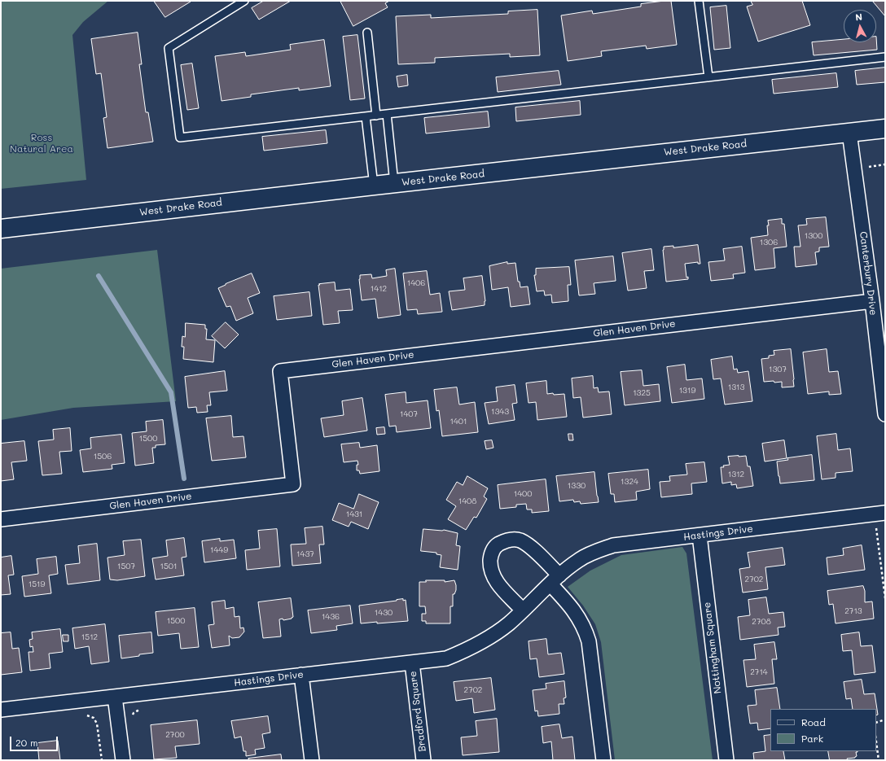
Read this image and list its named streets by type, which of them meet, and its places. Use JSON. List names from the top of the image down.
{
  "streets": {
    "main road": ["West Drake Road"],
    "street": [
      "Canterbury Drive",
      "Glen Haven Drive",
      "Hastings Drive",
      "Nottingham Square",
      "Bradford Square"
    ]
  },
  "crossings": [
    ["West Drake Road", "Canterbury Drive"],
    ["Canterbury Drive", "Glen Haven Drive"],
    ["Hastings Drive", "Nottingham Square"],
    ["Hastings Drive", "Bradford Square"]
  ],
  "parks": ["Ross Natural Area"],
  "house_numbers": [
    "1300",
    "1306",
    "1406",
    "1412",
    "1307",
    "1313",
    "1319",
    "1325",
    "1343",
    "1407",
    "1401",
    "1500",
    "1506",
    "1312",
    "1324",
    "1330",
    "1400",
    "1408",
    "1431",
    "1449",
    "1437",
    "1507",
    "1501",
    "2702",
    "1519",
    "2713",
    "1430",
    "1436",
    "1500",
    "2708",
    "1512",
    "2714",
    "2702",
    "2700"
  ],
  "legend": ["Road", "Park"],
  "scale_bar": "20 m",
  "north": "top"
}
